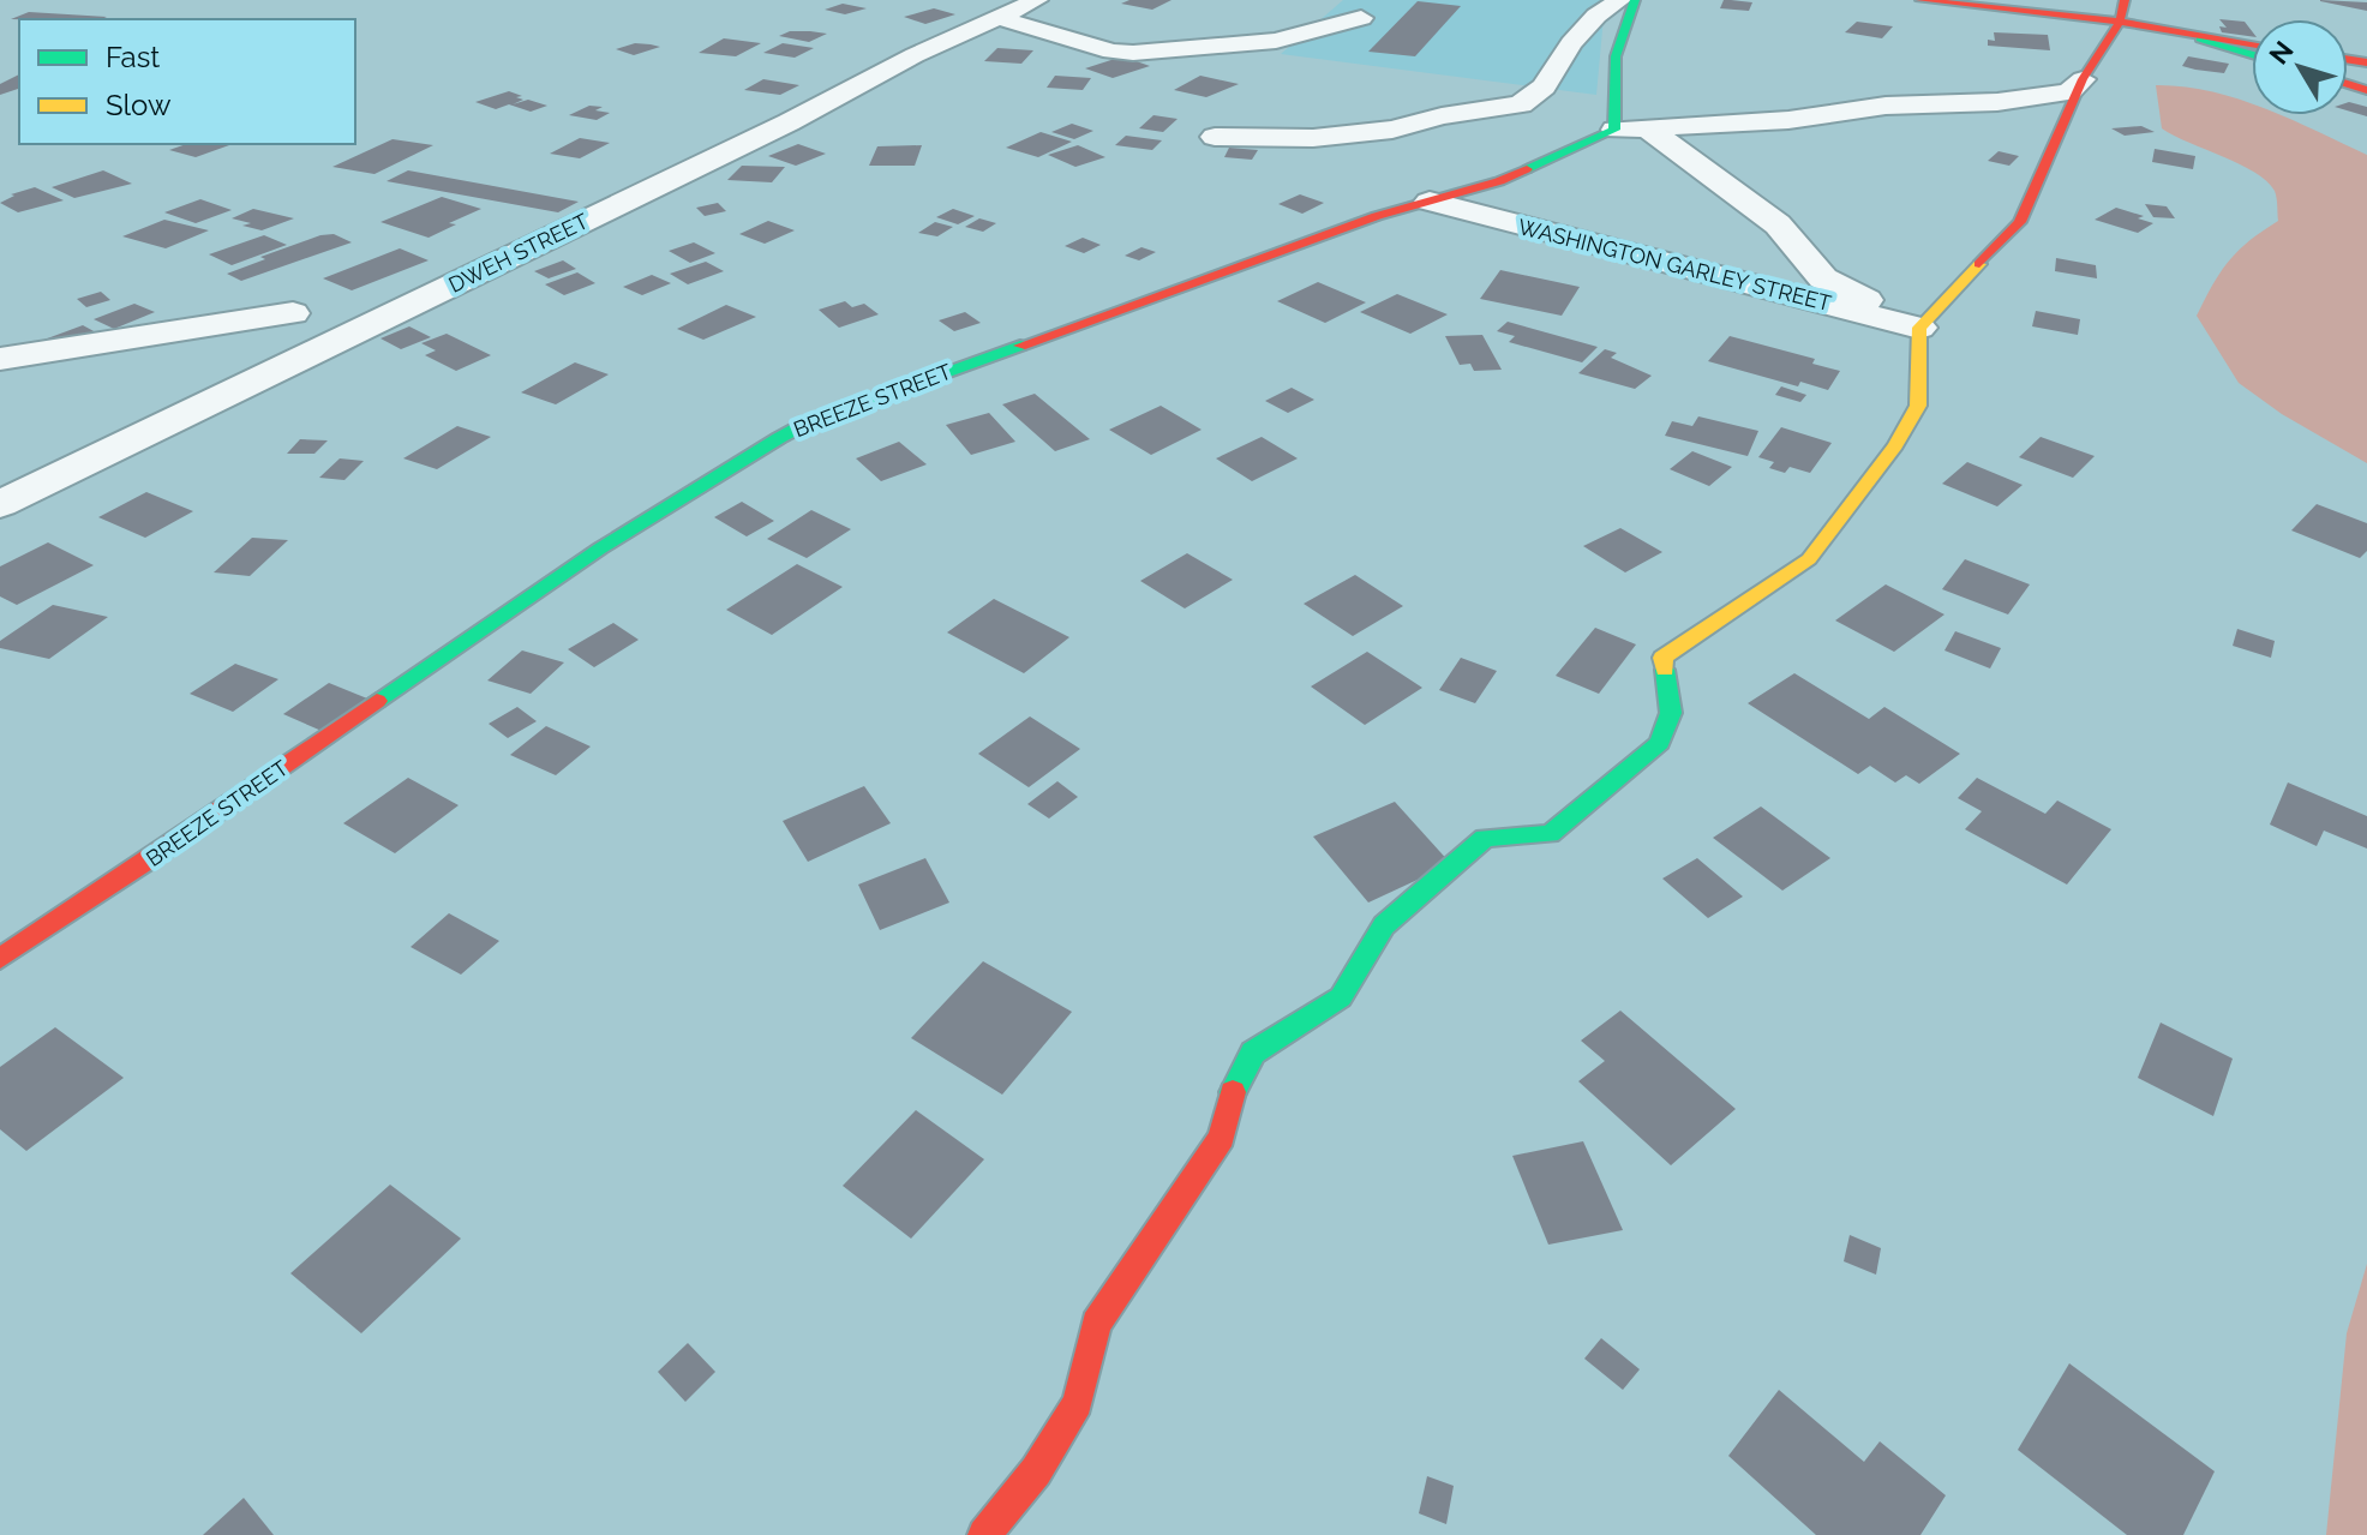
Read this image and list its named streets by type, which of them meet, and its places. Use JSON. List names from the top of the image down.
{
  "streets": {
    "main road": ["BREEZE STREET"],
    "street": ["DWEH STREET", "WASHINGTON GARLEY STREET"]
  },
  "crossings": [
    ["WASHINGTON GARLEY STREET", "BREEZE STREET"]
  ],
  "legend": ["Fast", "Slow"],
  "north": "top left"
}
